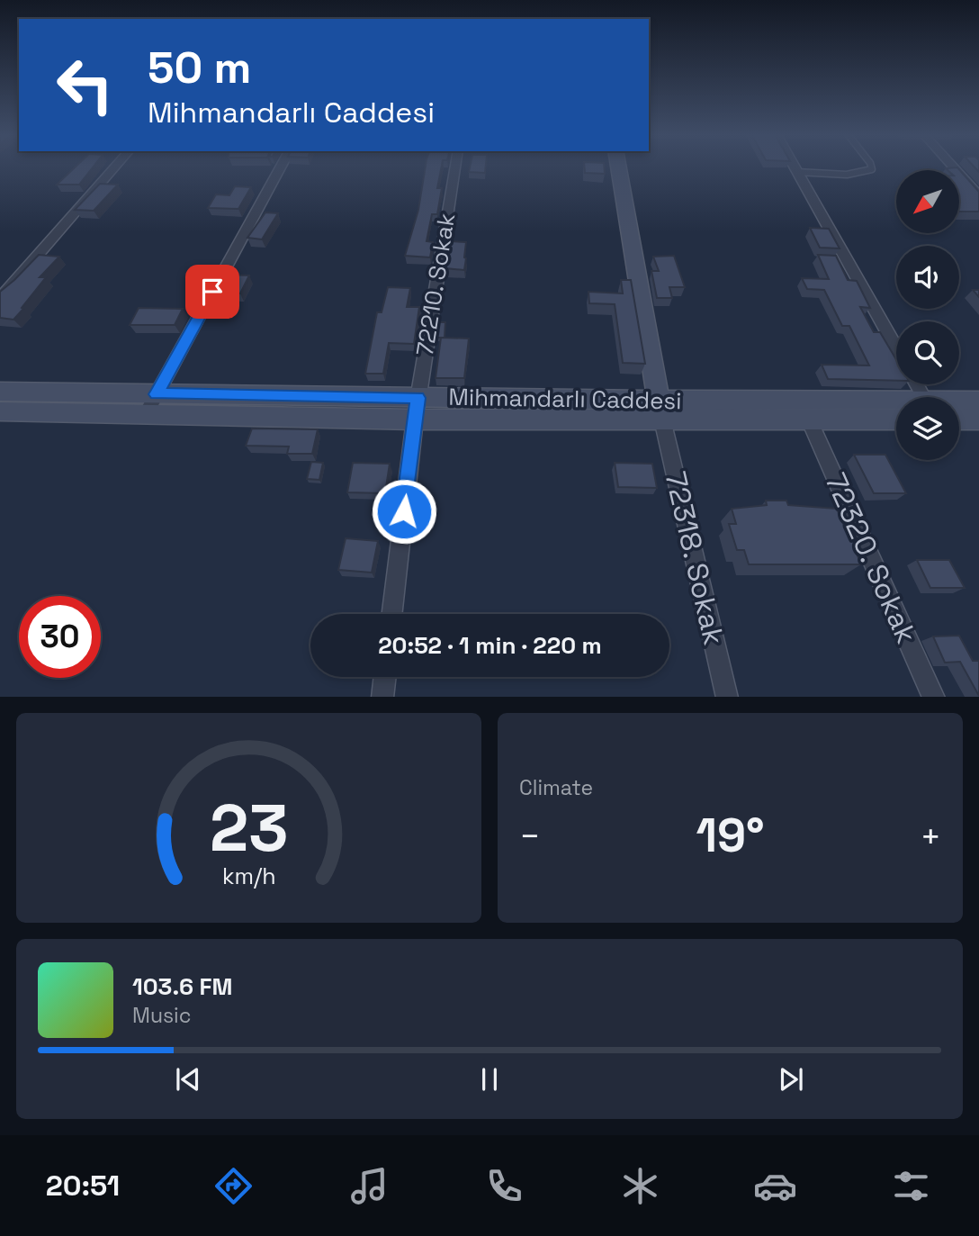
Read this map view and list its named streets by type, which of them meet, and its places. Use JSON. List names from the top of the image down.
{
  "streets": {
    "street": [
      "72210. Sokak",
      "Mihmandarlı Caddesi",
      "72318. Sokak",
      "72320. Sokak"
    ]
  },
  "crossings": [
    ["72210. Sokak", "Mihmandarlı Caddesi"],
    ["Mihmandarlı Caddesi", "72318. Sokak"],
    ["Mihmandarlı Caddesi", "72320. Sokak"]
  ],
  "north": "bottom left",
  "page": {
    "turn": ["50 m", "Mihmandarlı Caddesi"],
    "limit": "30",
    "trip": "20:52 · 1 min · 220 m",
    "tile": "Climate",
    "heat": ["−", "19°", "+"],
    "song": ["103.6 FM", "Music"],
    "tabs": "20:51",
    "gauge": ["23", "km/h"]
  }
}
